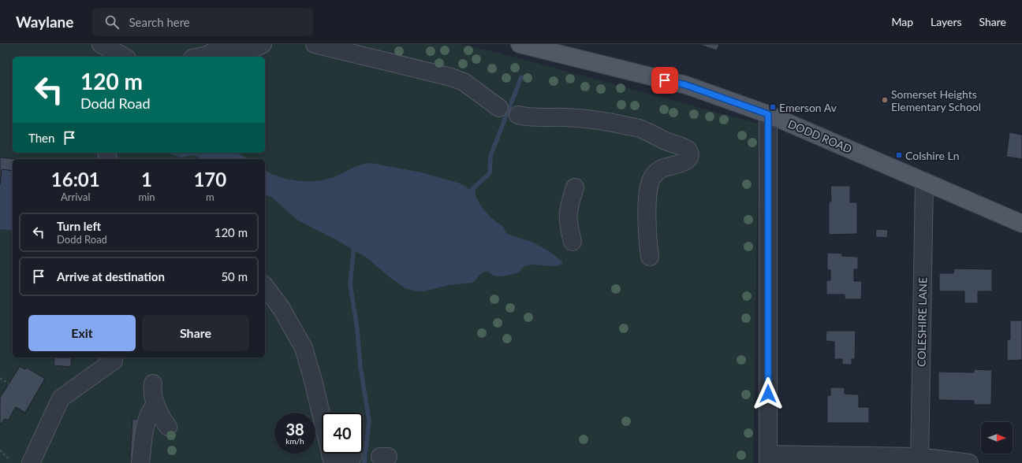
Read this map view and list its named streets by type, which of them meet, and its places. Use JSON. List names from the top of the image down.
{
  "streets": {
    "main road": ["DODD ROAD"],
    "street": ["COLESHIRE LANE"]
  },
  "crossings": [
    ["DODD ROAD", "COLESHIRE LANE"]
  ],
  "places": {
    "other": ["Somerset Heights Elementary School"],
    "transit": ["Emerson Av", "Colshire Ln"]
  },
  "north": "right",
  "page": {
    "header": "Waylane",
    "search": "Search here",
    "nav": ["Map", "Layers", "Share"],
    "turn": ["120 m", "Dodd Road"],
    "then": "Then",
    "eta": [
      "16:01",
      "Arrival",
      "1",
      "min",
      "170",
      "m"
    ],
    "list": [
      {
        "name": "Turn left",
        "note": "Dodd Road",
        "value": "120 m"
      },
      {
        "name": "Arrive at destination",
        "value": "50 m"
      }
    ],
    "buttons": ["Exit", "Share"],
    "speed": "38 km/h",
    "limit": "40"
  }
}
